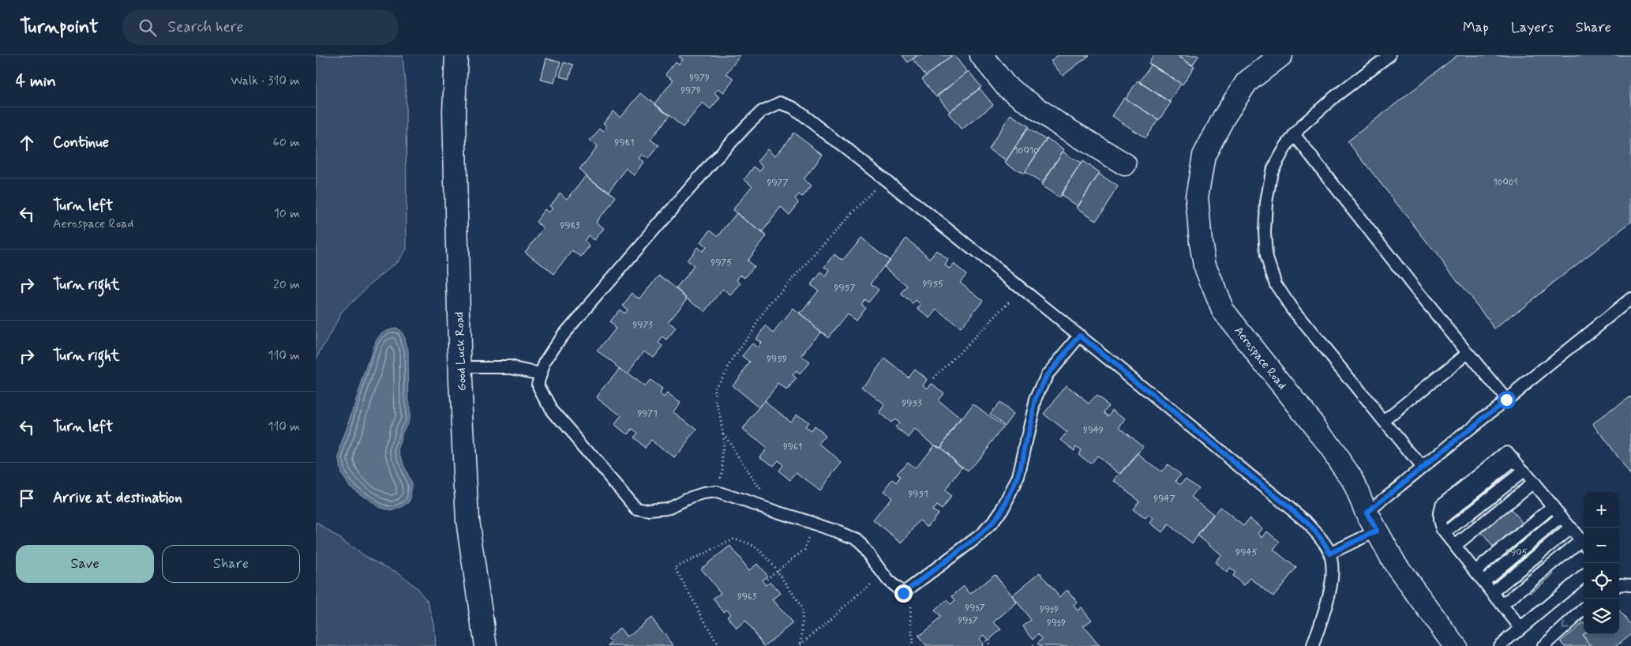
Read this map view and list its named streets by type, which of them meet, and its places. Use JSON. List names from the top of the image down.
{
  "streets": {
    "street": ["Good Luck Road", "Aerospace Road"]
  },
  "house_numbers": [
    "9979",
    "9979",
    "9981",
    "10010",
    "10001",
    "9977",
    "9983",
    "9975",
    "9955",
    "9957",
    "9973",
    "9959",
    "9953",
    "9971",
    "9949",
    "9961",
    "9951",
    "9947",
    "9945",
    "9905",
    "9963",
    "9937",
    "9939",
    "9937",
    "9939"
  ],
  "page": {
    "header": "Turnpoint",
    "search": "Search here",
    "nav": ["Map", "Layers", "Share"],
    "heading": ["4 min", "Walk · 310 m"],
    "list": [
      ["Continue", "60 m"],
      ["Turn left", "Aerospace Road", "10 m"],
      ["Turn right", "20 m"],
      ["Turn right", "110 m"],
      ["Turn left", "110 m"],
      "Arrive at destination"
    ],
    "map_buttons": ["+", "−"],
    "buttons": ["Save", "Share"]
  }
}
